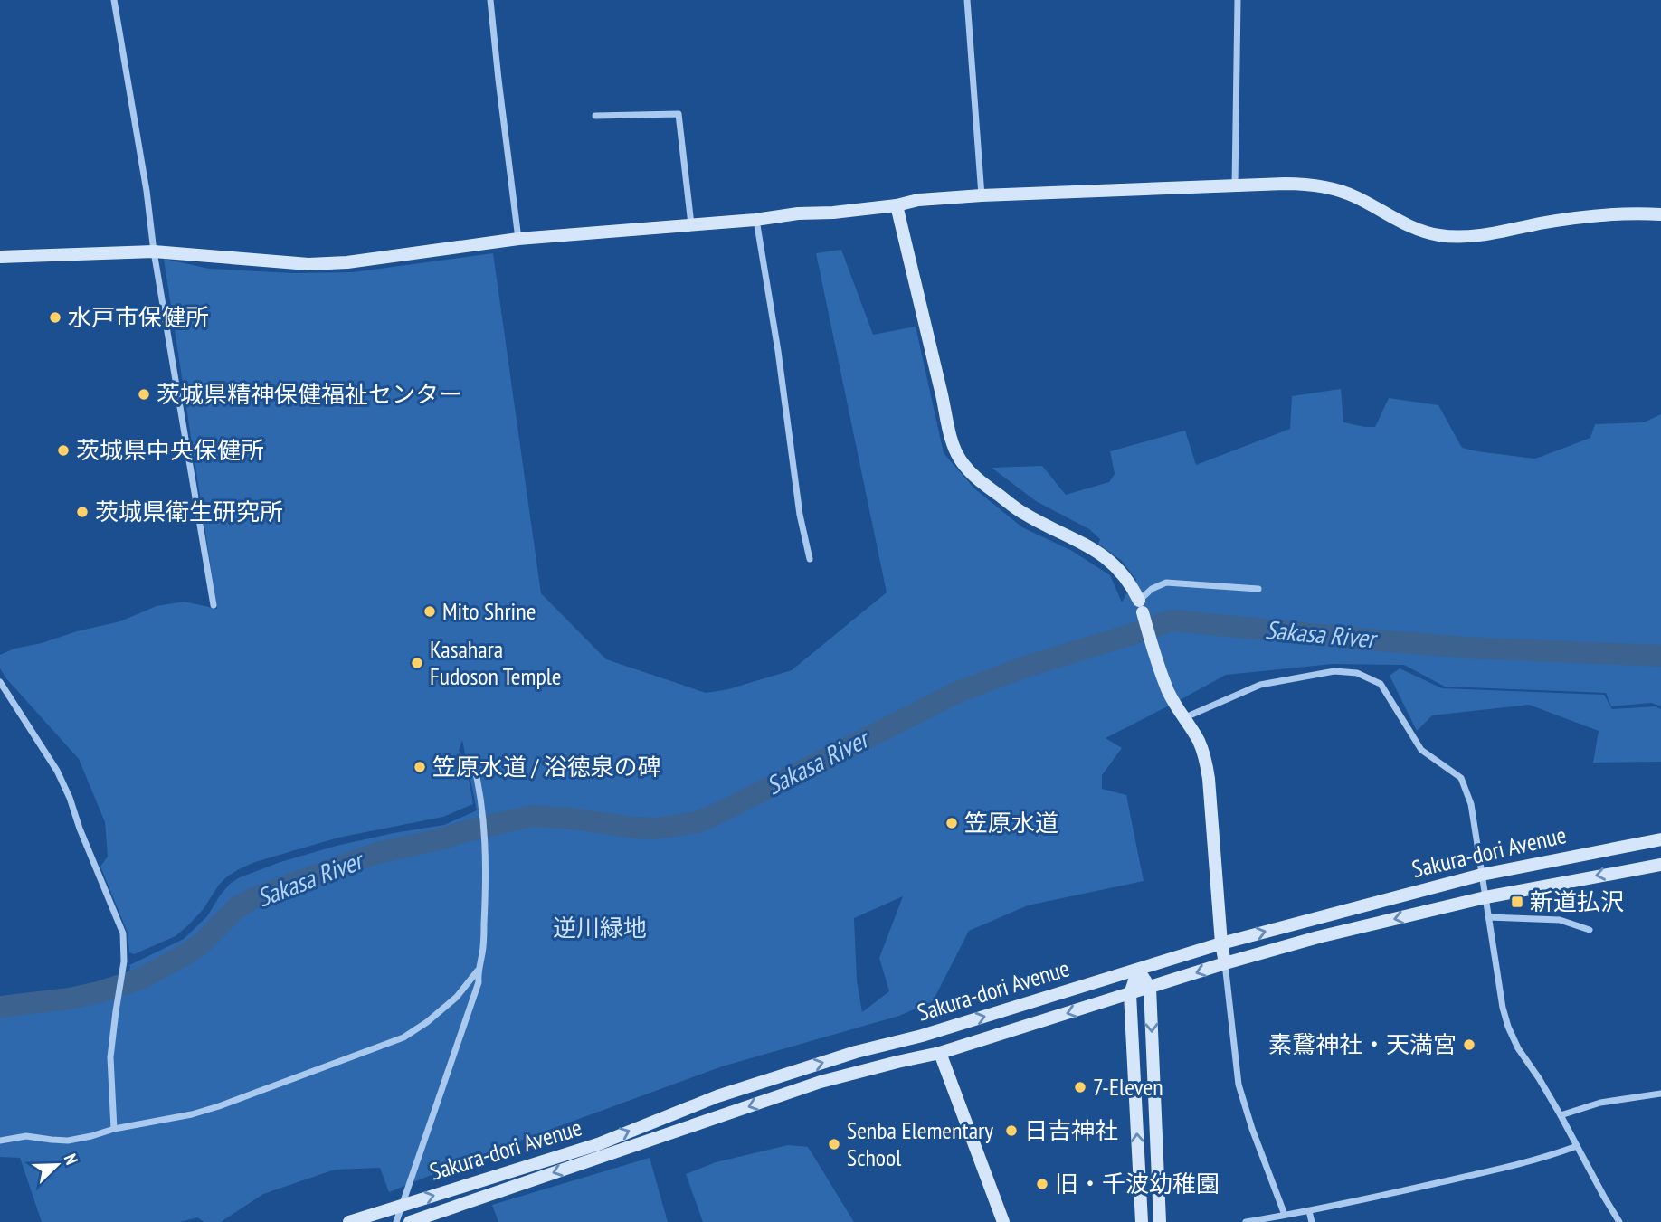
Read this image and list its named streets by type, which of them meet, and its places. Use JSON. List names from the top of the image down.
{
  "streets": {
    "street": ["Sakura-dori Avenue"]
  },
  "water": ["Sakasa River"],
  "parks": ["逆川緑地"],
  "places": {
    "other": [
      "水戸市保健所",
      "茨城県精神保健福祉センター",
      "茨城県中央保健所",
      "茨城県衛生研究所",
      "Mito Shrine",
      "Kasahara Fudoson Temple",
      "笠原水道 / 浴徳泉の碑",
      "笠原水道",
      "素鵞神社・天満宮",
      "7-Eleven",
      "日吉神社",
      "Senba Elementary School",
      "旧・千波幼稚園"
    ],
    "transit": ["新道払沢"]
  },
  "north": "top right"
}
